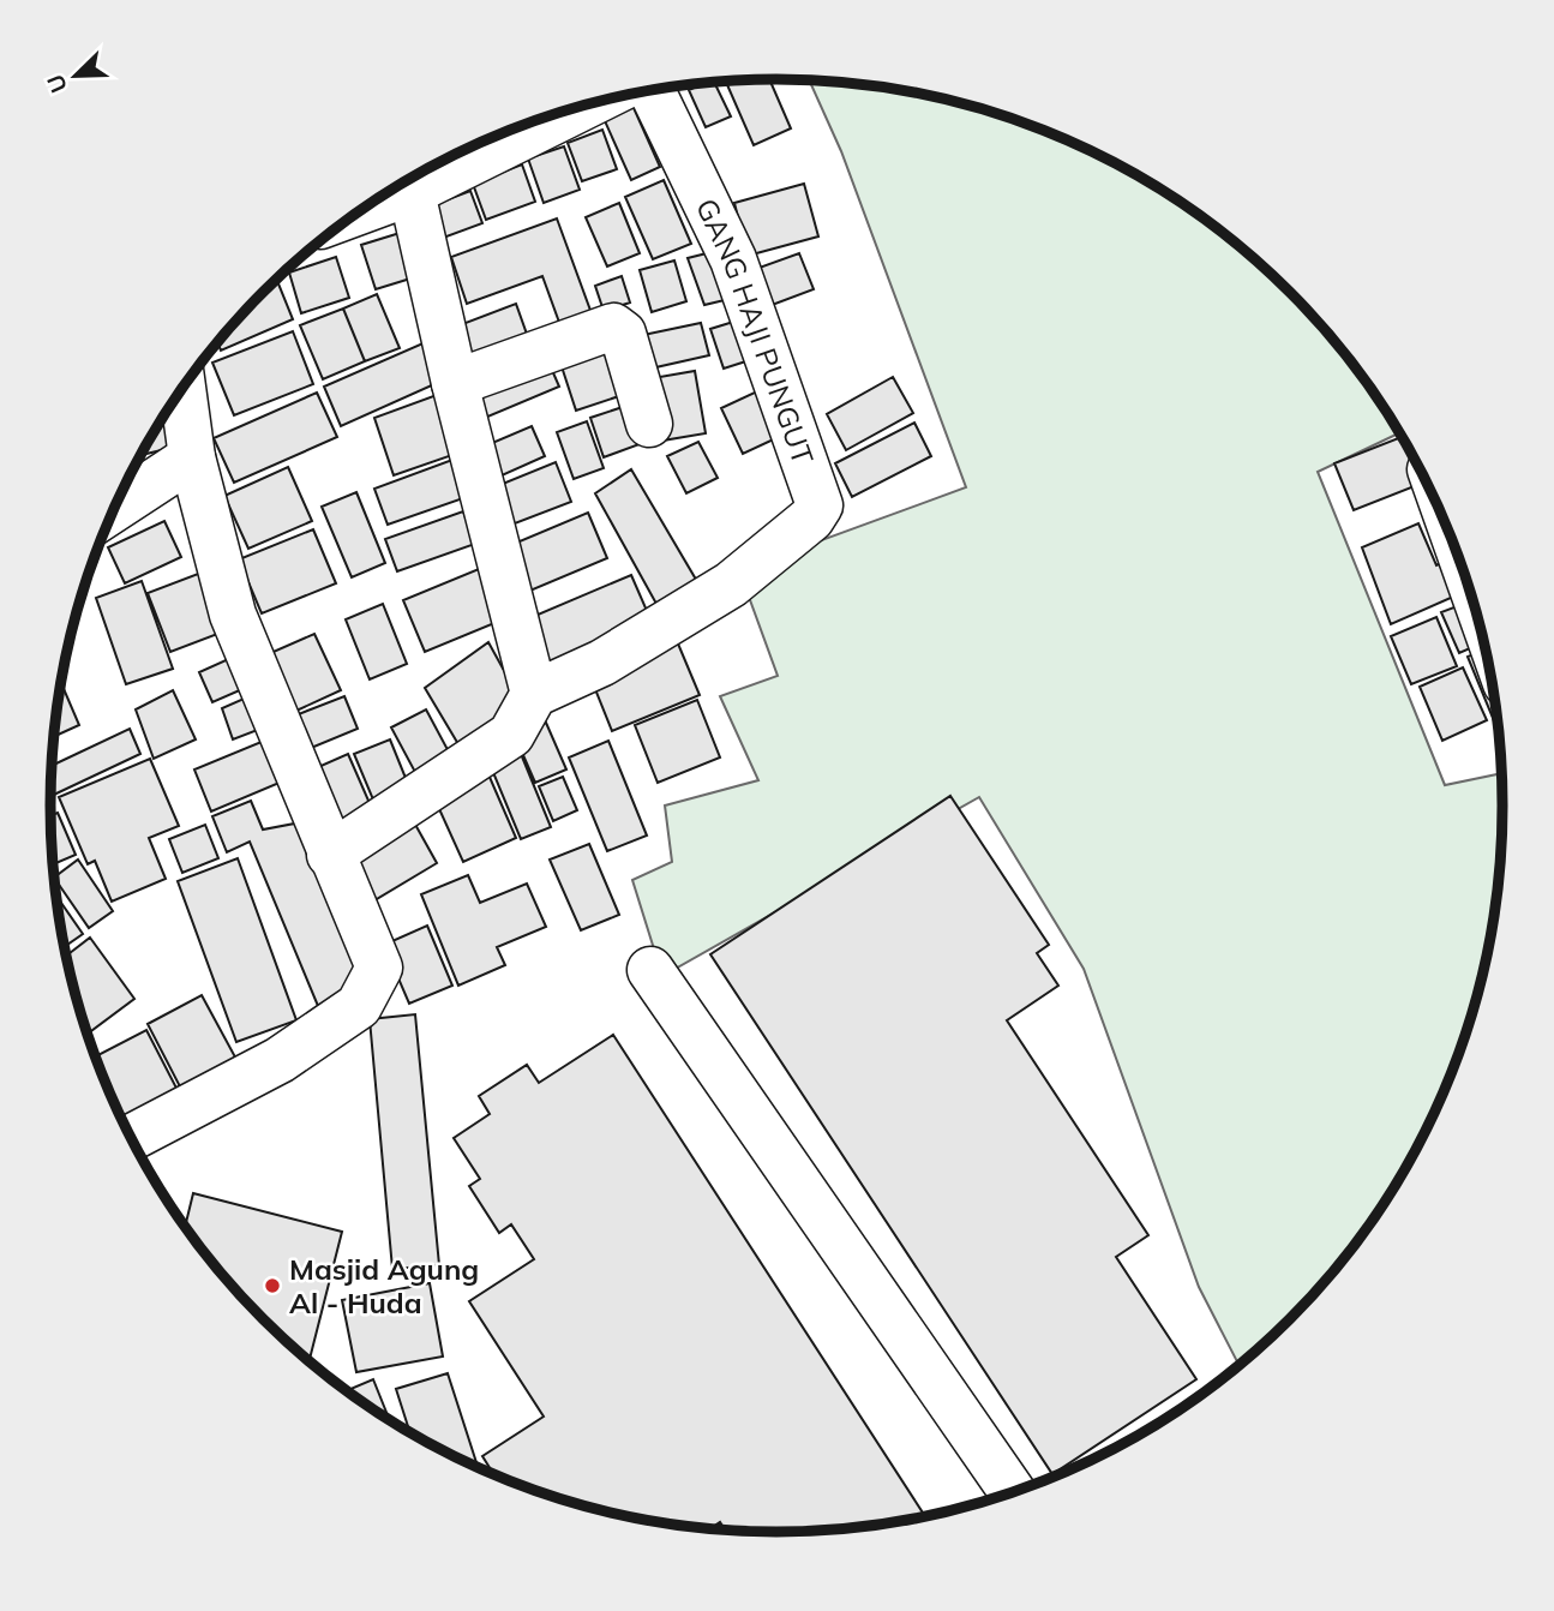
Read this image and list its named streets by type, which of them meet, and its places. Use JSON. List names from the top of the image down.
{
  "streets": {
    "street": ["GANG HAJI PUNGUT"]
  },
  "places": ["Masjid Agung Al - Huda"],
  "north": "bottom left"
}
